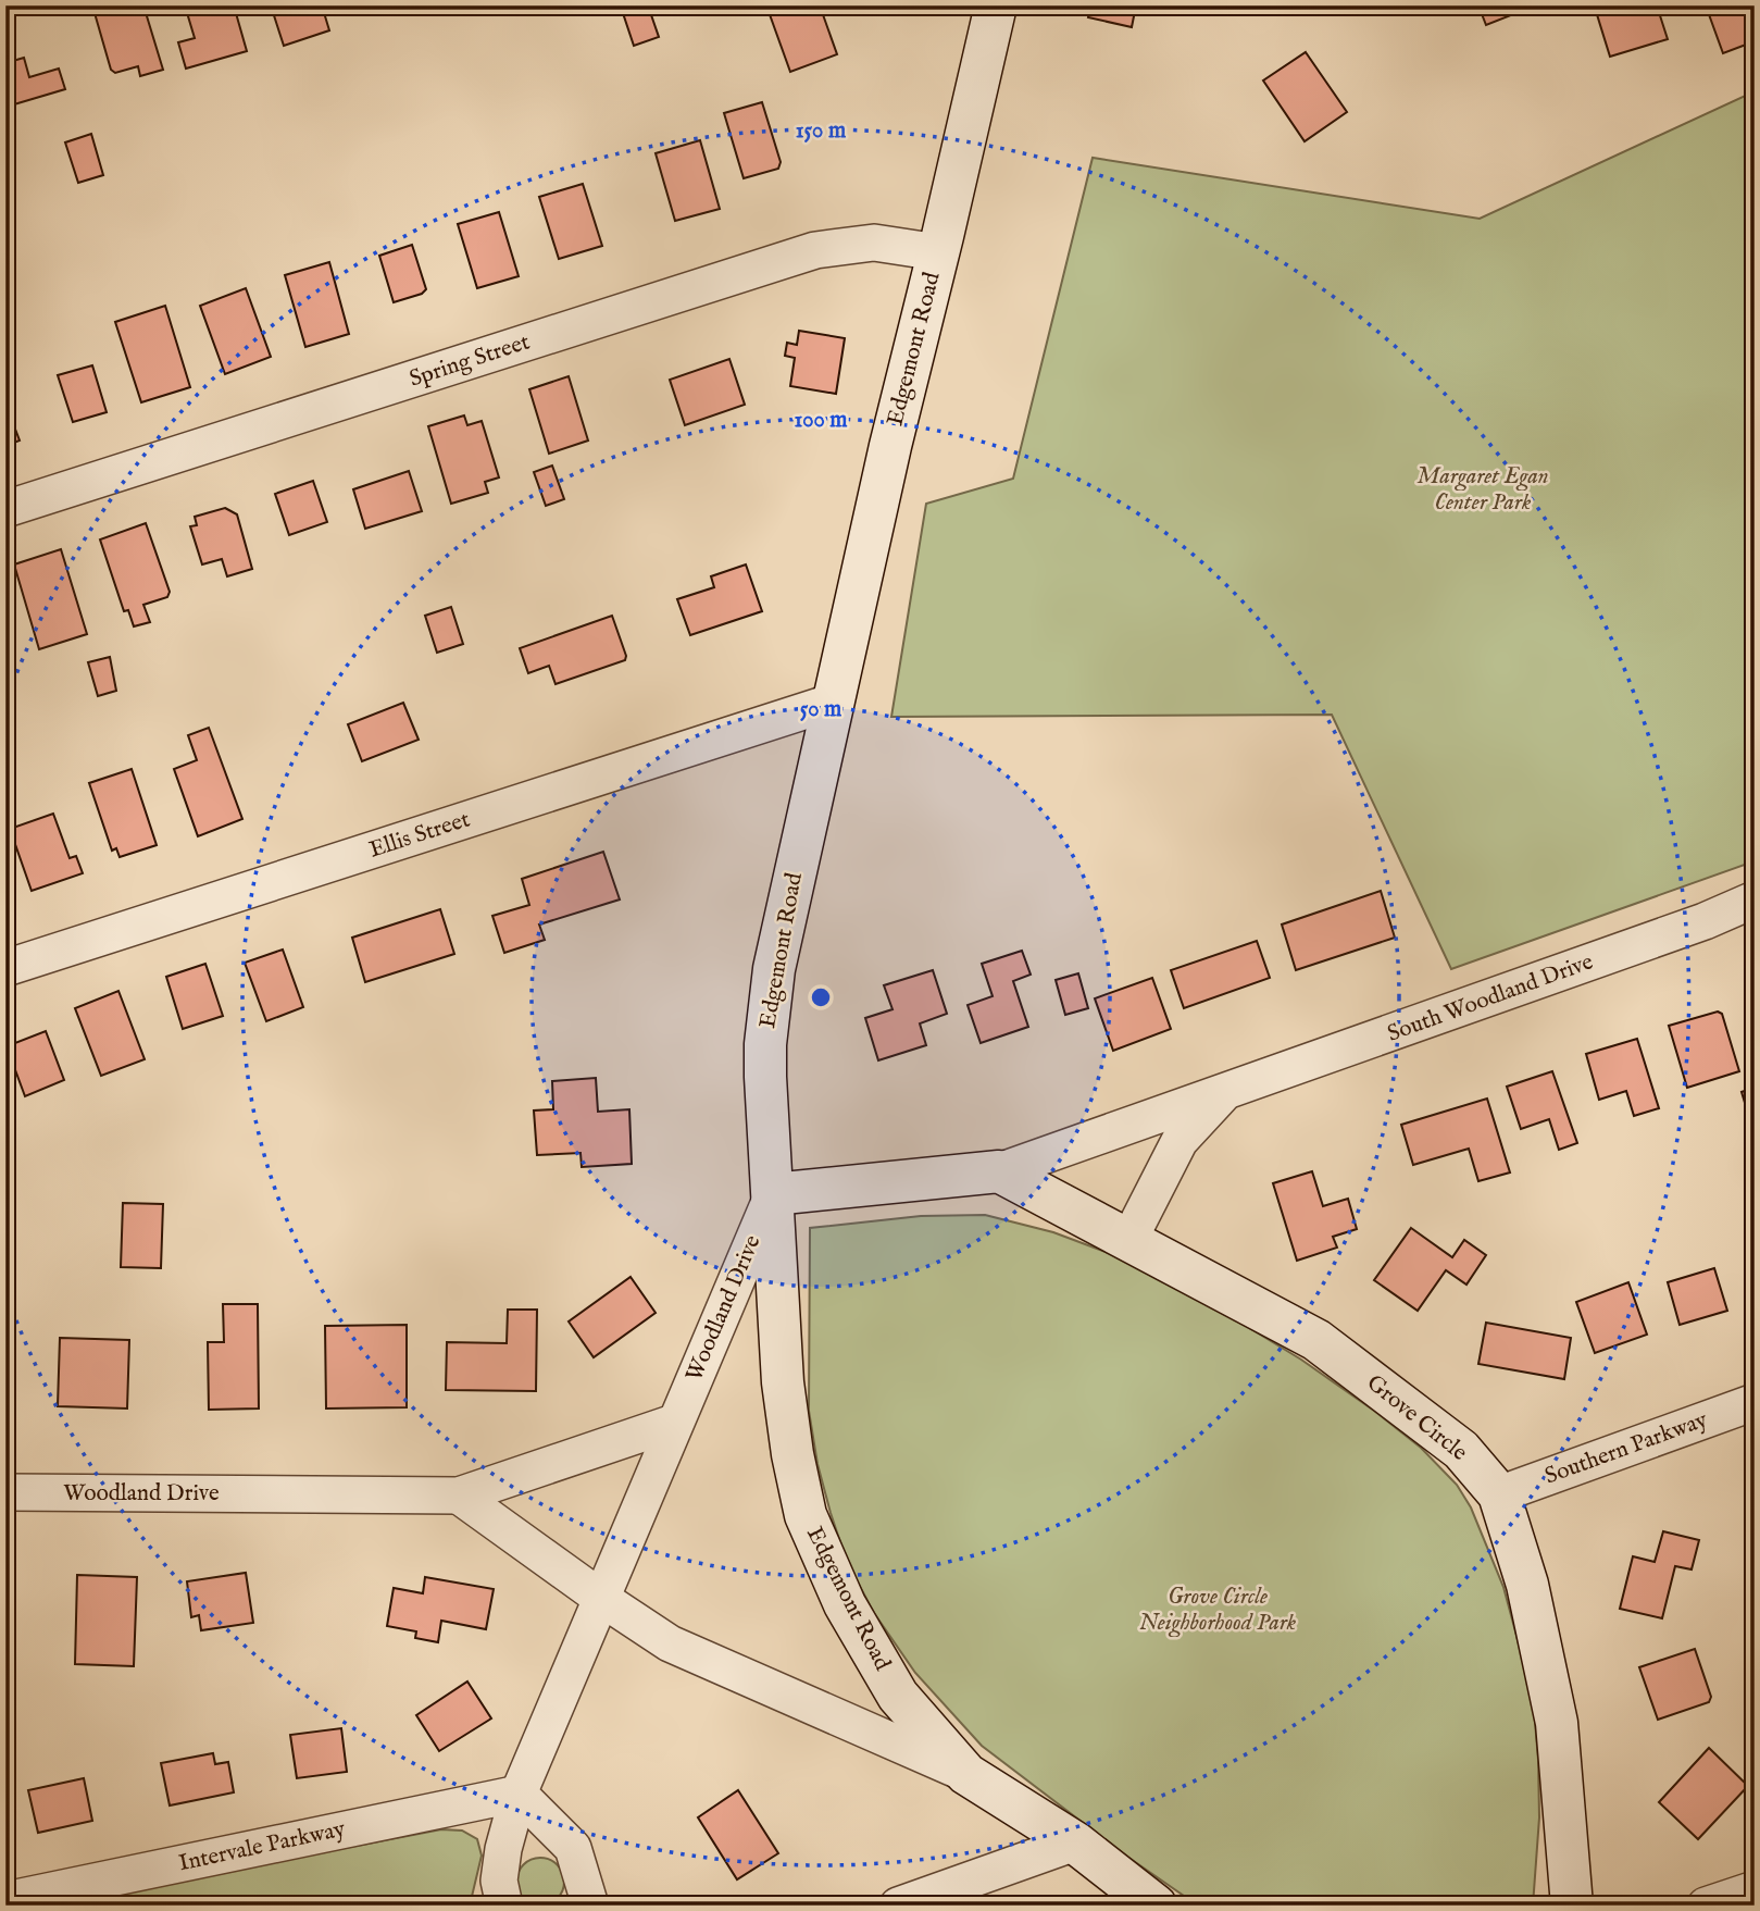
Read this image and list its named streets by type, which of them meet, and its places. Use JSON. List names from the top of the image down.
{
  "streets": {
    "street": [
      "Edgemont Road",
      "Spring Street",
      "Ellis Street",
      "South Woodland Drive",
      "Woodland Drive",
      "Grove Circle",
      "Southern Parkway",
      "Intervale Parkway"
    ]
  },
  "crossings": [
    ["Edgemont Road", "Spring Street"],
    ["Edgemont Road", "Ellis Street"],
    ["Edgemont Road", "Woodland Drive"],
    ["South Woodland Drive", "Grove Circle"],
    ["Grove Circle", "Southern Parkway"]
  ],
  "parks": ["Margaret Egan Center Park", "Grove Circle Neighborhood Park"],
  "rings": ["150 m", "100 m", "50 m"]
}
